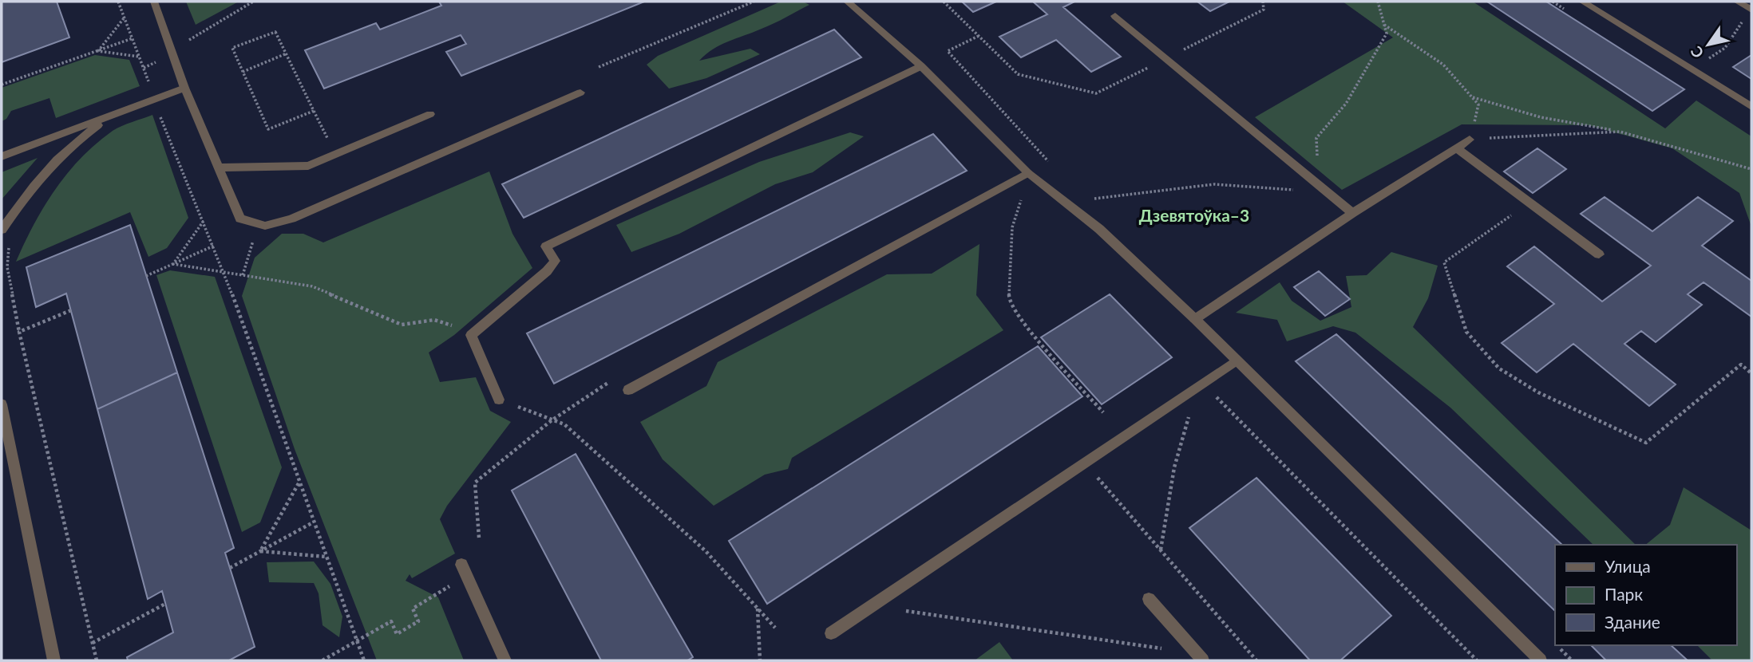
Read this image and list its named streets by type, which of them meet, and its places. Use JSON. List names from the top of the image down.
{
  "districts": ["Дзевятоўка–3"],
  "legend": ["Улица", "Парк", "Здание"],
  "north": "bottom left"
}
